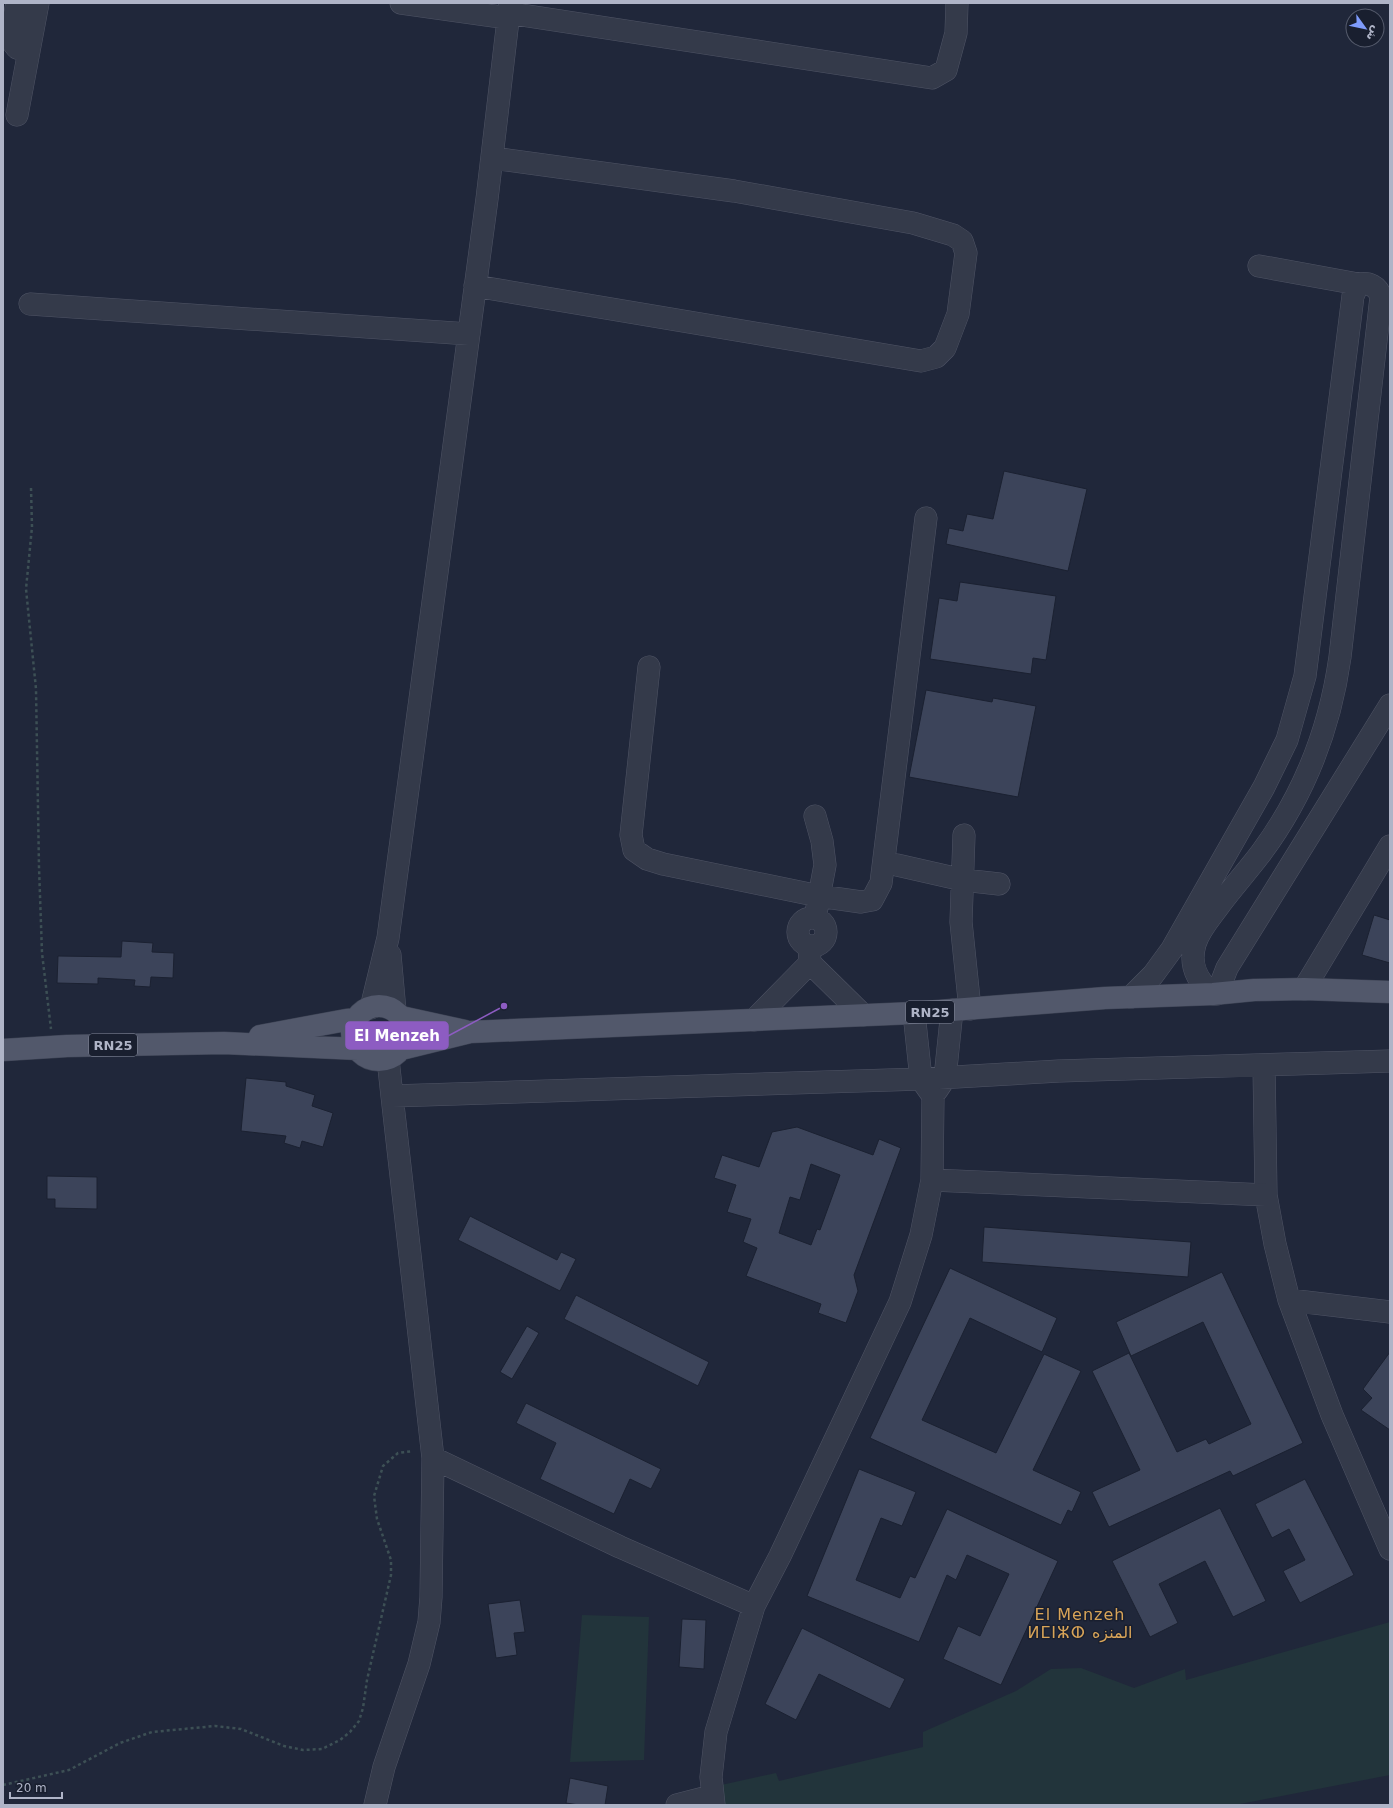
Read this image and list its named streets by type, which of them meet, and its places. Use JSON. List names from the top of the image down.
{
  "streets": {
    "main road": ["RN25"]
  },
  "districts": ["El Menzeh ⵍⵎⵏⵣⵀ المنزه"],
  "places": ["El Menzeh"],
  "scale_bar": "20 m",
  "north": "bottom right"
}
